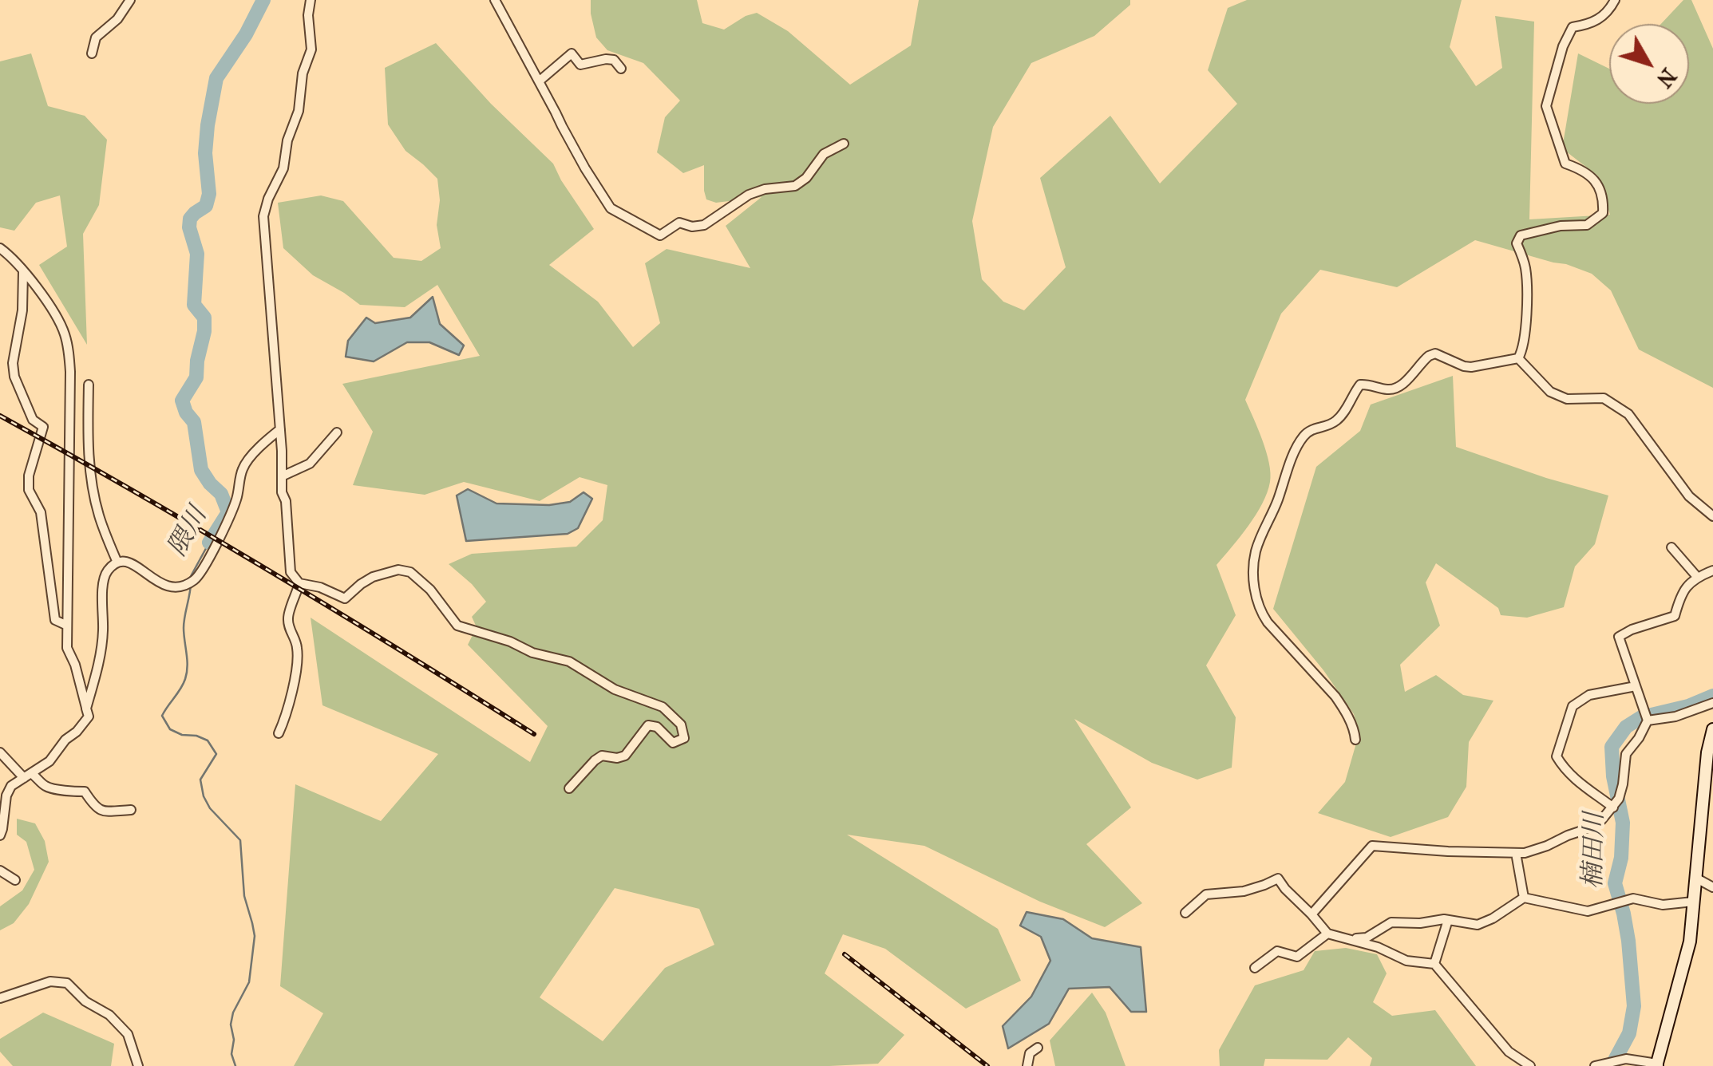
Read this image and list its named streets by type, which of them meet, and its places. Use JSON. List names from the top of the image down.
{
  "water": ["隈川", "楠田川"],
  "north": "bottom right"
}
